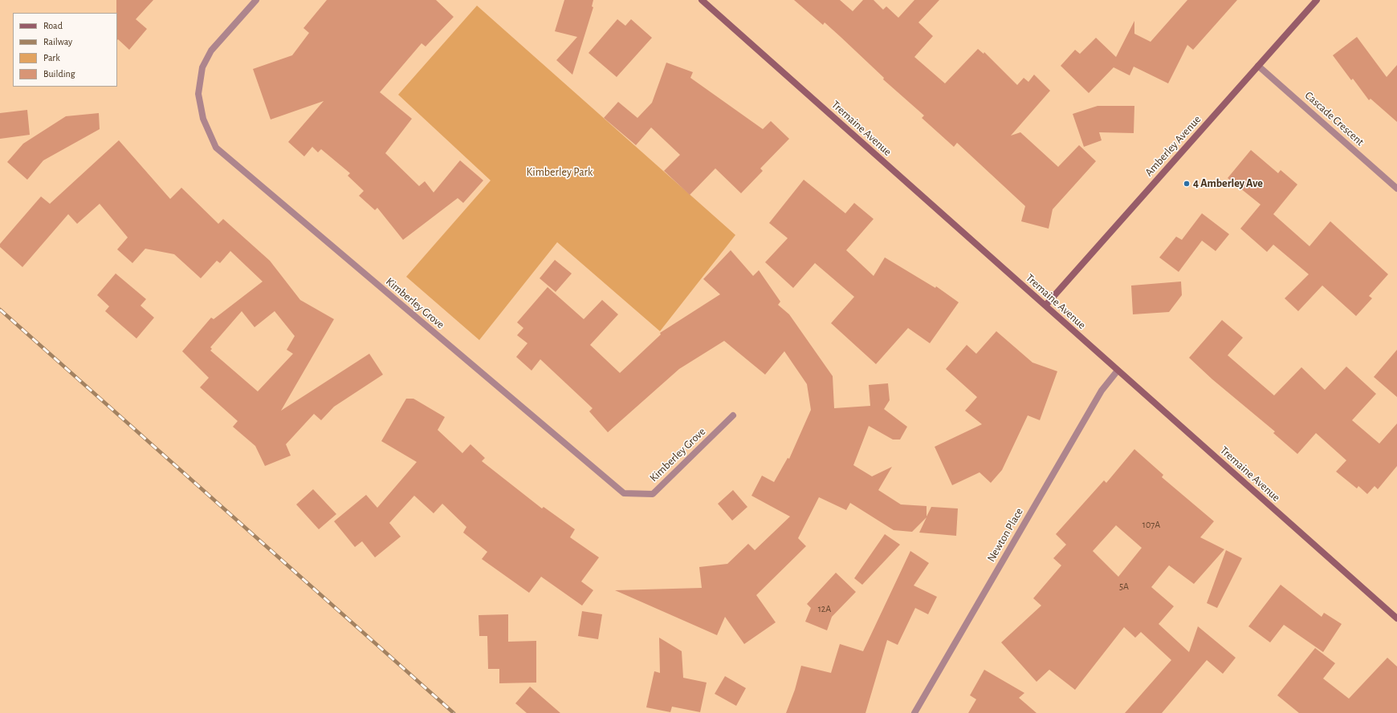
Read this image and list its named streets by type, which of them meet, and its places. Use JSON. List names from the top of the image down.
{
  "streets": {
    "main road": ["Tremaine Avenue", "Amberley Avenue"],
    "street": ["Cascade Crescent", "Kimberley Grove", "Newton Place"]
  },
  "crossings": [
    ["Cascade Crescent", "Amberley Avenue"],
    ["Tremaine Avenue", "Amberley Avenue"],
    ["Tremaine Avenue", "Newton Place"]
  ],
  "parks": ["Kimberley Park"],
  "places": ["4 Amberley Ave"],
  "house_numbers": ["107A", "5A", "12A"],
  "legend": [
    "Road",
    "Railway",
    "Park",
    "Building"
  ]
}
